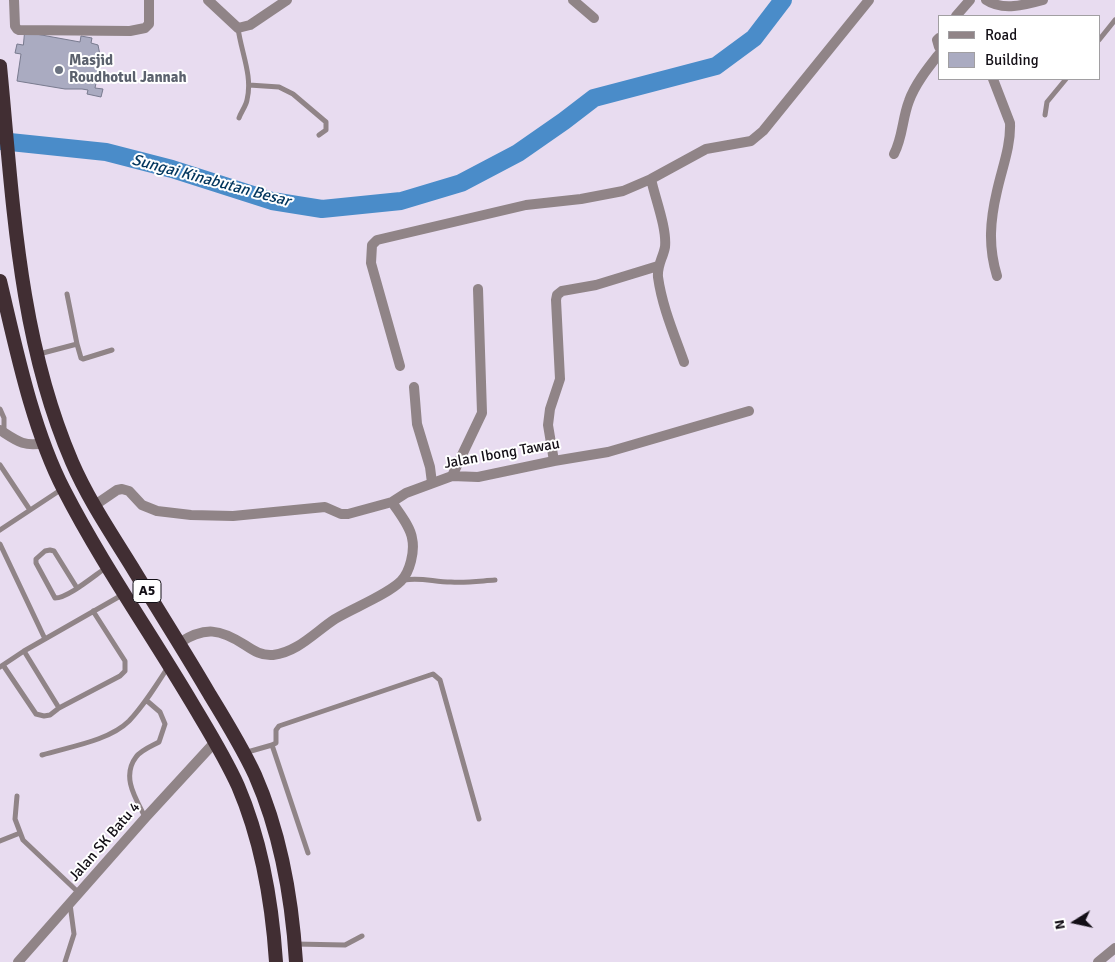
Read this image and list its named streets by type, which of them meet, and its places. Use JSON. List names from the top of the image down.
{
  "streets": {
    "highway": ["A5"],
    "street": ["Jalan Ibong Tawau", "Jalan SK Batu 4"]
  },
  "crossings": [
    ["Jalan Ibong Tawau", "A5"],
    ["A5", "Jalan SK Batu 4"]
  ],
  "water": ["Sungai Kinabutan Besar"],
  "places": ["Masjid Roudhotul Jannah"],
  "legend": ["Road", "Building"],
  "north": "left"
}
